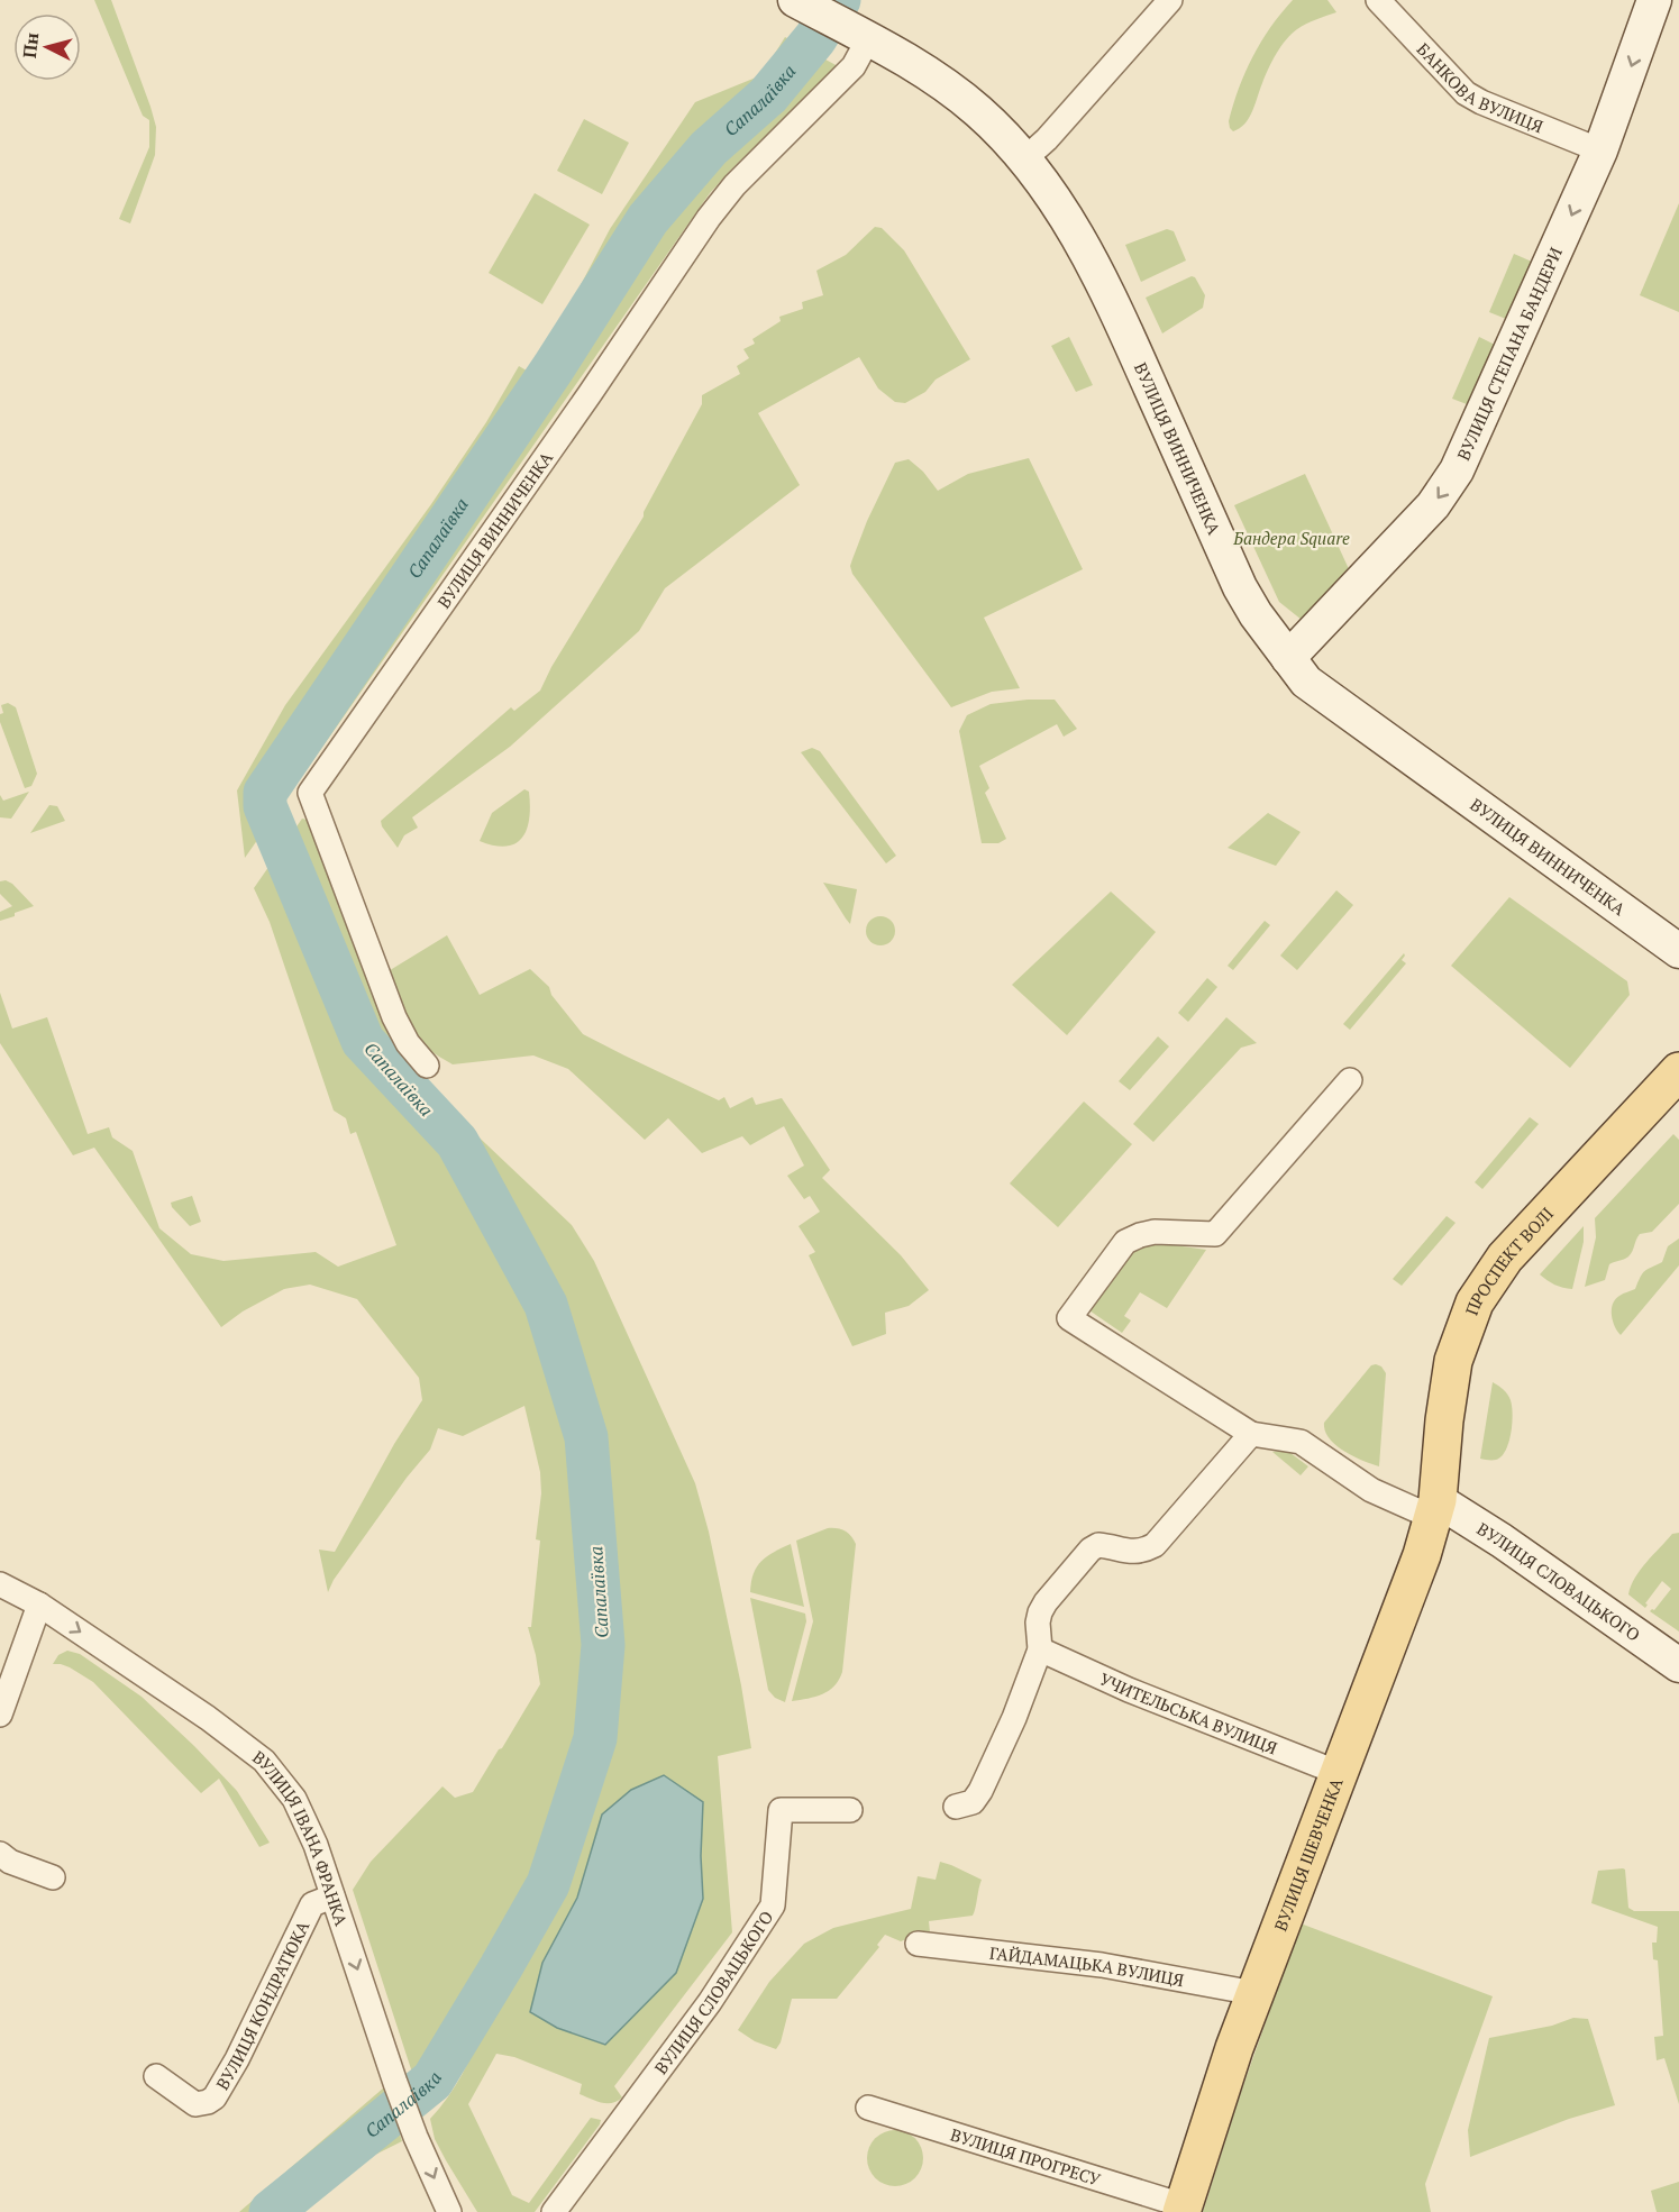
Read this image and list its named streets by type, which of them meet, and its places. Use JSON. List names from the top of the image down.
{
  "streets": {
    "main road": ["ПРОСПЕКТ ВОЛІ", "ВУЛИЦЯ ШЕВЧЕНКА"],
    "street": [
      "БАНКОВА ВУЛИЦЯ",
      "ВУЛИЦЯ СТЕПАНА БАНДЕРИ",
      "ВУЛИЦЯ ВИННИЧЕНКА",
      "ВУЛИЦЯ СЛОВАЦЬКОГО",
      "УЧИТЕЛЬСЬКА ВУЛИЦЯ",
      "ВУЛИЦЯ ІВАНА ФРАНКА",
      "ГАЙДАМАЦЬКА ВУЛИЦЯ",
      "ВУЛИЦЯ КОНДРАТЮКА",
      "ВУЛИЦЯ ПРОГРЕСУ"
    ]
  },
  "crossings": [
    ["БАНКОВА ВУЛИЦЯ", "ВУЛИЦЯ СТЕПАНА БАНДЕРИ"],
    ["ВУЛИЦЯ СТЕПАНА БАНДЕРИ", "ВУЛИЦЯ ВИННИЧЕНКА"],
    ["ПРОСПЕКТ ВОЛІ", "ВУЛИЦЯ СЛОВАЦЬКОГО"],
    ["ПРОСПЕКТ ВОЛІ", "ВУЛИЦЯ ШЕВЧЕНКА"],
    ["ВУЛИЦЯ СЛОВАЦЬКОГО", "ВУЛИЦЯ ШЕВЧЕНКА"],
    ["УЧИТЕЛЬСЬКА ВУЛИЦЯ", "ВУЛИЦЯ ШЕВЧЕНКА"],
    ["ВУЛИЦЯ ІВАНА ФРАНКА", "ВУЛИЦЯ КОНДРАТЮКА"],
    ["ВУЛИЦЯ ШЕВЧЕНКА", "ГАЙДАМАЦЬКА ВУЛИЦЯ"],
    ["ВУЛИЦЯ ШЕВЧЕНКА", "ВУЛИЦЯ ПРОГРЕСУ"]
  ],
  "one_way": ["ВУЛИЦЯ СТЕПАНА БАНДЕРИ", "ВУЛИЦЯ ІВАНА ФРАНКА"],
  "water": ["Сапалаївка"],
  "parks": ["Бандера Square"],
  "north": "left"
}
